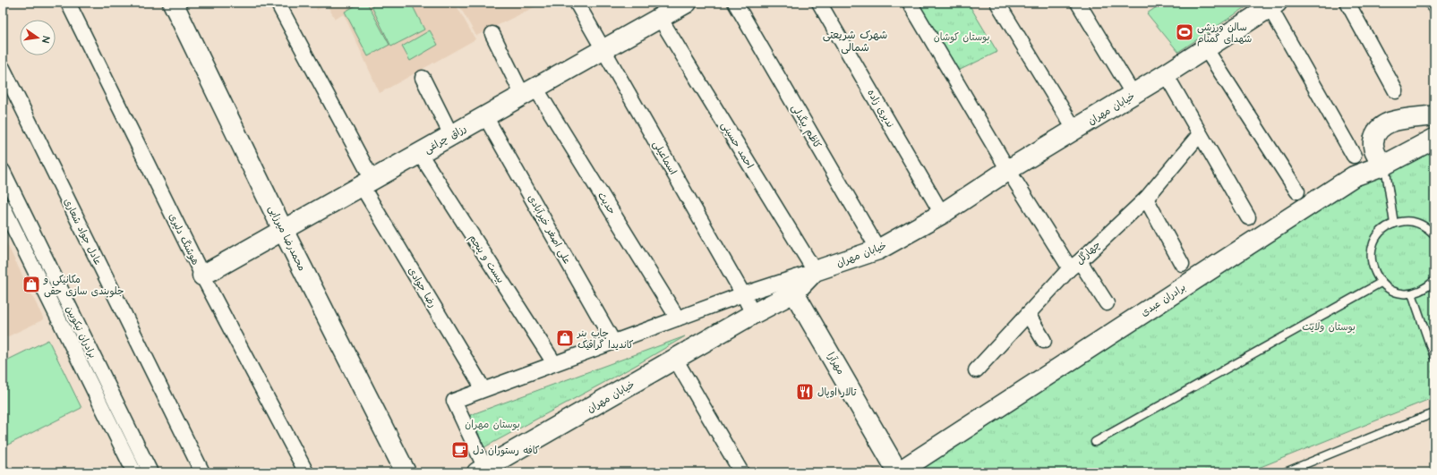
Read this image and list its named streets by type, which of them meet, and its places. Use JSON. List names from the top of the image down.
{
  "streets": {
    "main road": [
      "خیابان مهران",
      "رزاق چراغی",
      "محمدرضا میرزایی",
      "برادران عبدی",
      "مهرآرا"
    ],
    "street": [
      "ندیری زاده",
      "کاظم بیگدلی",
      "احمد حسینی",
      "اسماعیلی",
      "حدیث",
      "علی اصغر خیرآبادی",
      "عادل جواد شعاری",
      "هوشنگ دلیری",
      "چهارگل",
      "بیست و پنجم",
      "رضا جوادی",
      "برادران نیکوبین"
    ]
  },
  "crossings": [
    ["ندیری زاده", "خیابان مهران"],
    ["خیابان مهران", "کاظم بیگدلی"],
    ["خیابان مهران", "احمد حسینی"],
    ["خیابان مهران", "اسماعیلی"],
    ["خیابان مهران", "مهرآرا"],
    ["رزاق چراغی", "احمد حسینی"],
    ["رزاق چراغی", "اسماعیلی"],
    ["رزاق چراغی", "حدیث"],
    ["رزاق چراغی", "علی اصغر خیرآبادی"],
    ["رزاق چراغی", "محمدرضا میرزایی"],
    ["رزاق چراغی", "هوشنگ دلیری"],
    ["رزاق چراغی", "بیست و پنجم"],
    ["رزاق چراغی", "رضا جوادی"],
    ["برادران عبدی", "مهرآرا"]
  ],
  "districts": ["شهرک شریعتی شمالی"],
  "parks": ["بوستان کوشان", "بوستان ولایت", "بوستان مهران"],
  "places": {
    "sports": ["سالن ورزشی شهدای گمنام"],
    "shop": ["مکانیکی و جلوبندی سازی حقی", "چاپ بنر کاندیدا گرافیک"],
    "restaurant": ["تالار اوپال"],
    "cafe": ["کافه رستوران دل"]
  },
  "north": "right"
}
